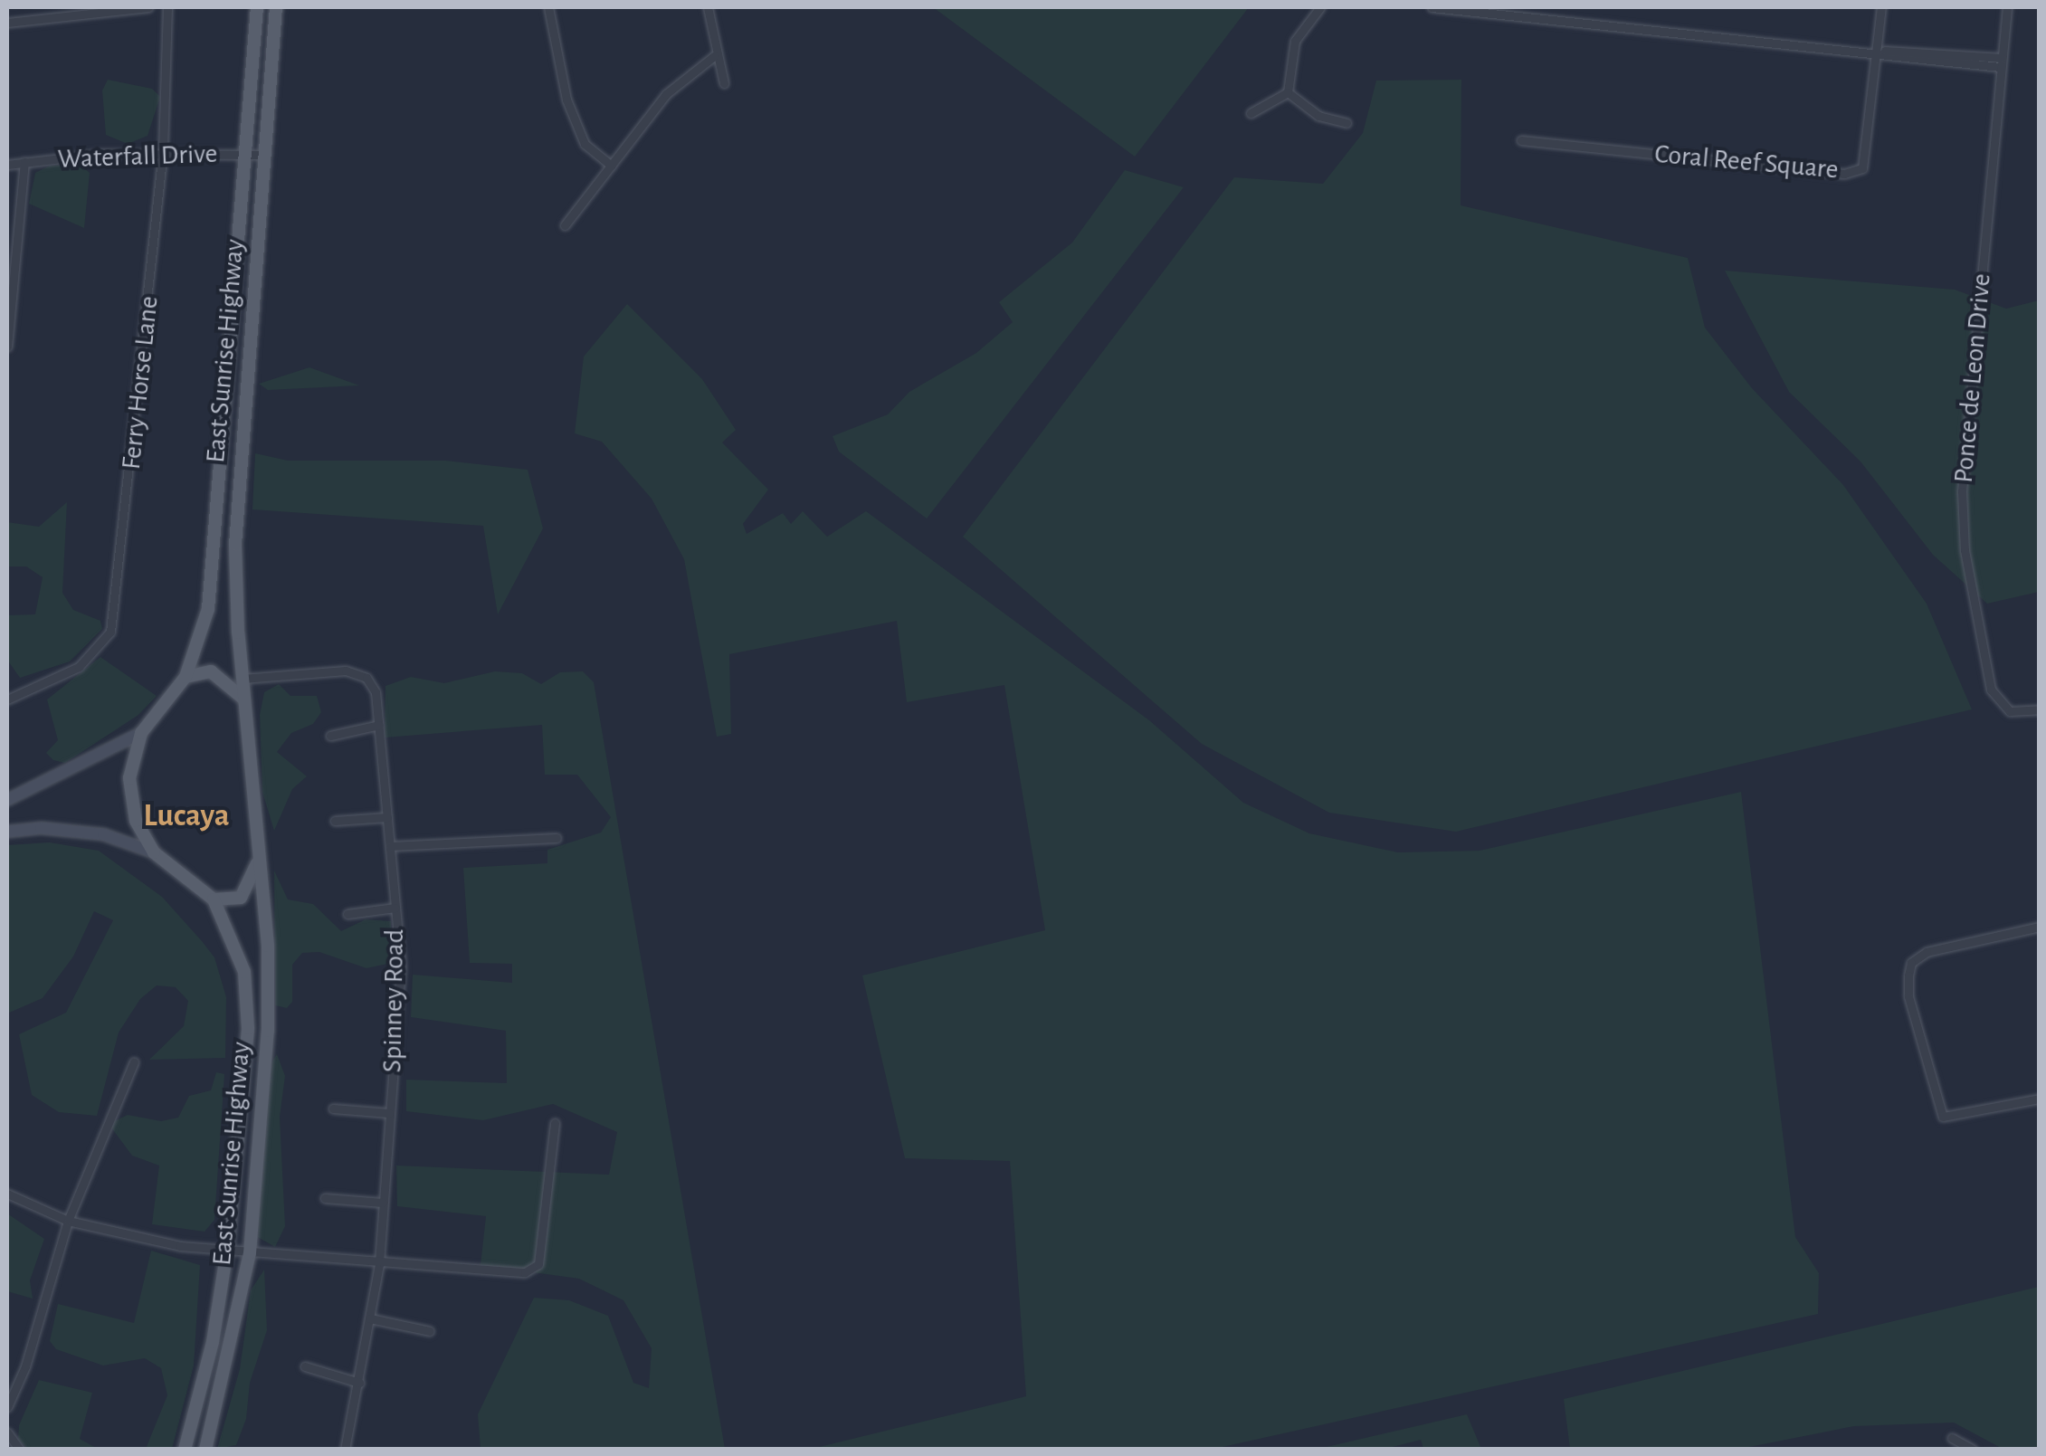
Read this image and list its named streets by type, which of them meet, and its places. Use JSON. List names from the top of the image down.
{
  "streets": {
    "main road": ["East Sunrise Highway"],
    "street": [
      "Waterfall Drive",
      "Coral Reef Square",
      "Ponce de Leon Drive",
      "Ferry Horse Lane",
      "Spinney Road"
    ]
  },
  "crossings": [
    ["Waterfall Drive", "East Sunrise Highway"],
    ["Waterfall Drive", "Ferry Horse Lane"],
    ["East Sunrise Highway", "Spinney Road"]
  ],
  "districts": ["Lucaya"]
}
